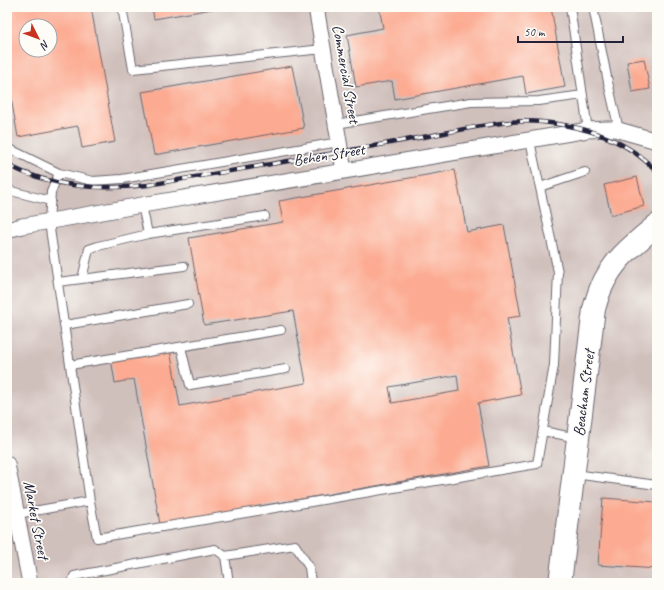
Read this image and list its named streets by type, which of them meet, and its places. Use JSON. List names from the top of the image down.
{
  "streets": {
    "main road": ["Beacham Street"],
    "street": ["Commercial Street", "Behen Street", "Market Street"]
  },
  "crossings": [
    ["Commercial Street", "Behen Street"]
  ],
  "scale_bar": "50 m",
  "north": "bottom right"
}
